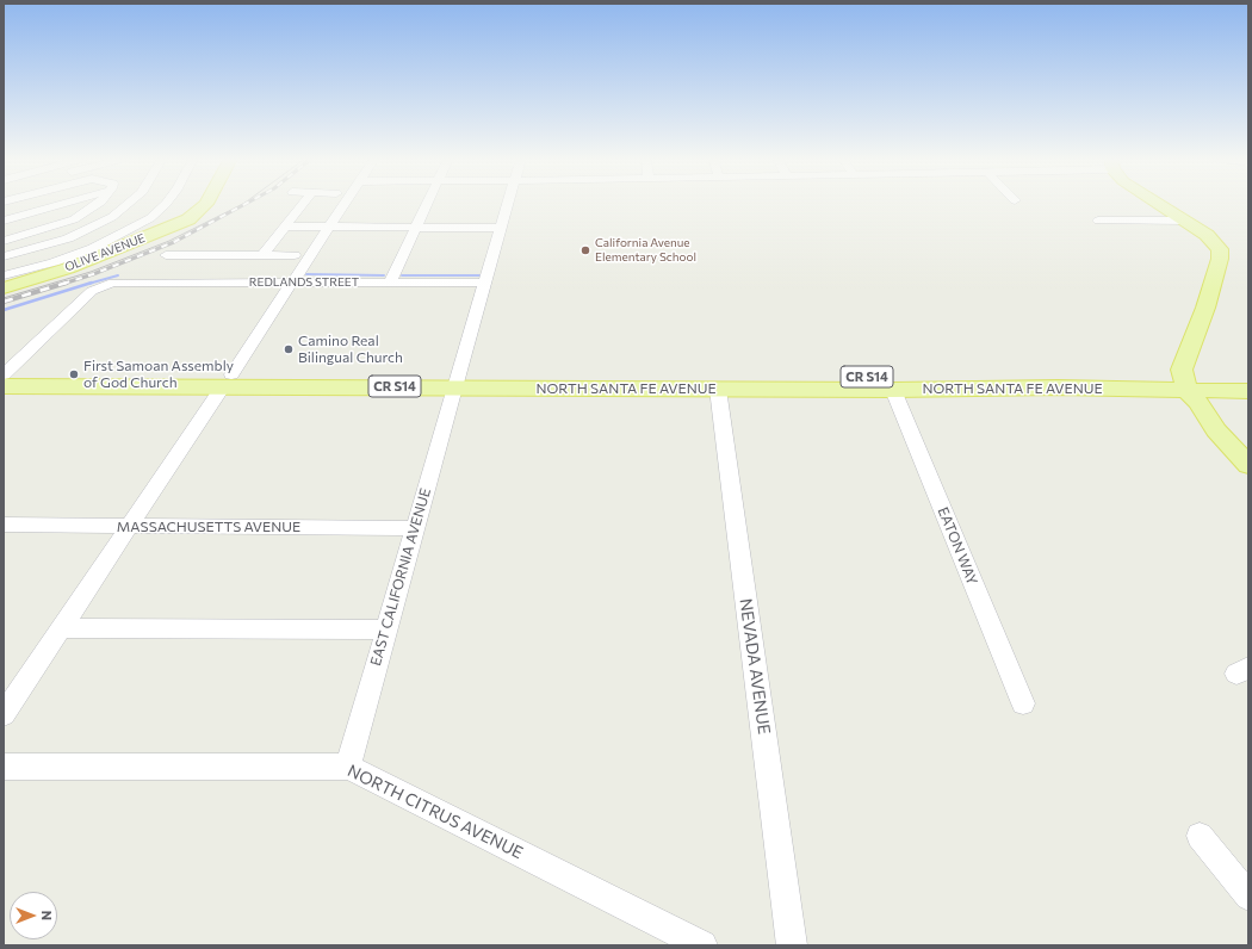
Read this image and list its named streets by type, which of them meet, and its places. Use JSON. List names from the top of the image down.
{
  "streets": {
    "main road": ["OLIVE AVENUE", "CR S14", "NORTH SANTA FE AVENUE"],
    "street": [
      "REDLANDS STREET",
      "MASSACHUSETTS AVENUE",
      "EATON WAY",
      "EAST CALIFORNIA AVENUE",
      "NEVADA AVENUE",
      "NORTH CITRUS AVENUE"
    ]
  },
  "crossings": [
    ["REDLANDS STREET", "NORTH SANTA FE AVENUE"],
    ["REDLANDS STREET", "EAST CALIFORNIA AVENUE"],
    ["NORTH SANTA FE AVENUE", "EATON WAY"],
    ["NORTH SANTA FE AVENUE", "EAST CALIFORNIA AVENUE"],
    ["NORTH SANTA FE AVENUE", "NEVADA AVENUE"],
    ["MASSACHUSETTS AVENUE", "EAST CALIFORNIA AVENUE"],
    ["EAST CALIFORNIA AVENUE", "NORTH CITRUS AVENUE"]
  ],
  "places": ["California Avenue Elementary School", "Camino Real Bilingual Church", "First Samoan Assembly of God Church"],
  "north": "right"
}
